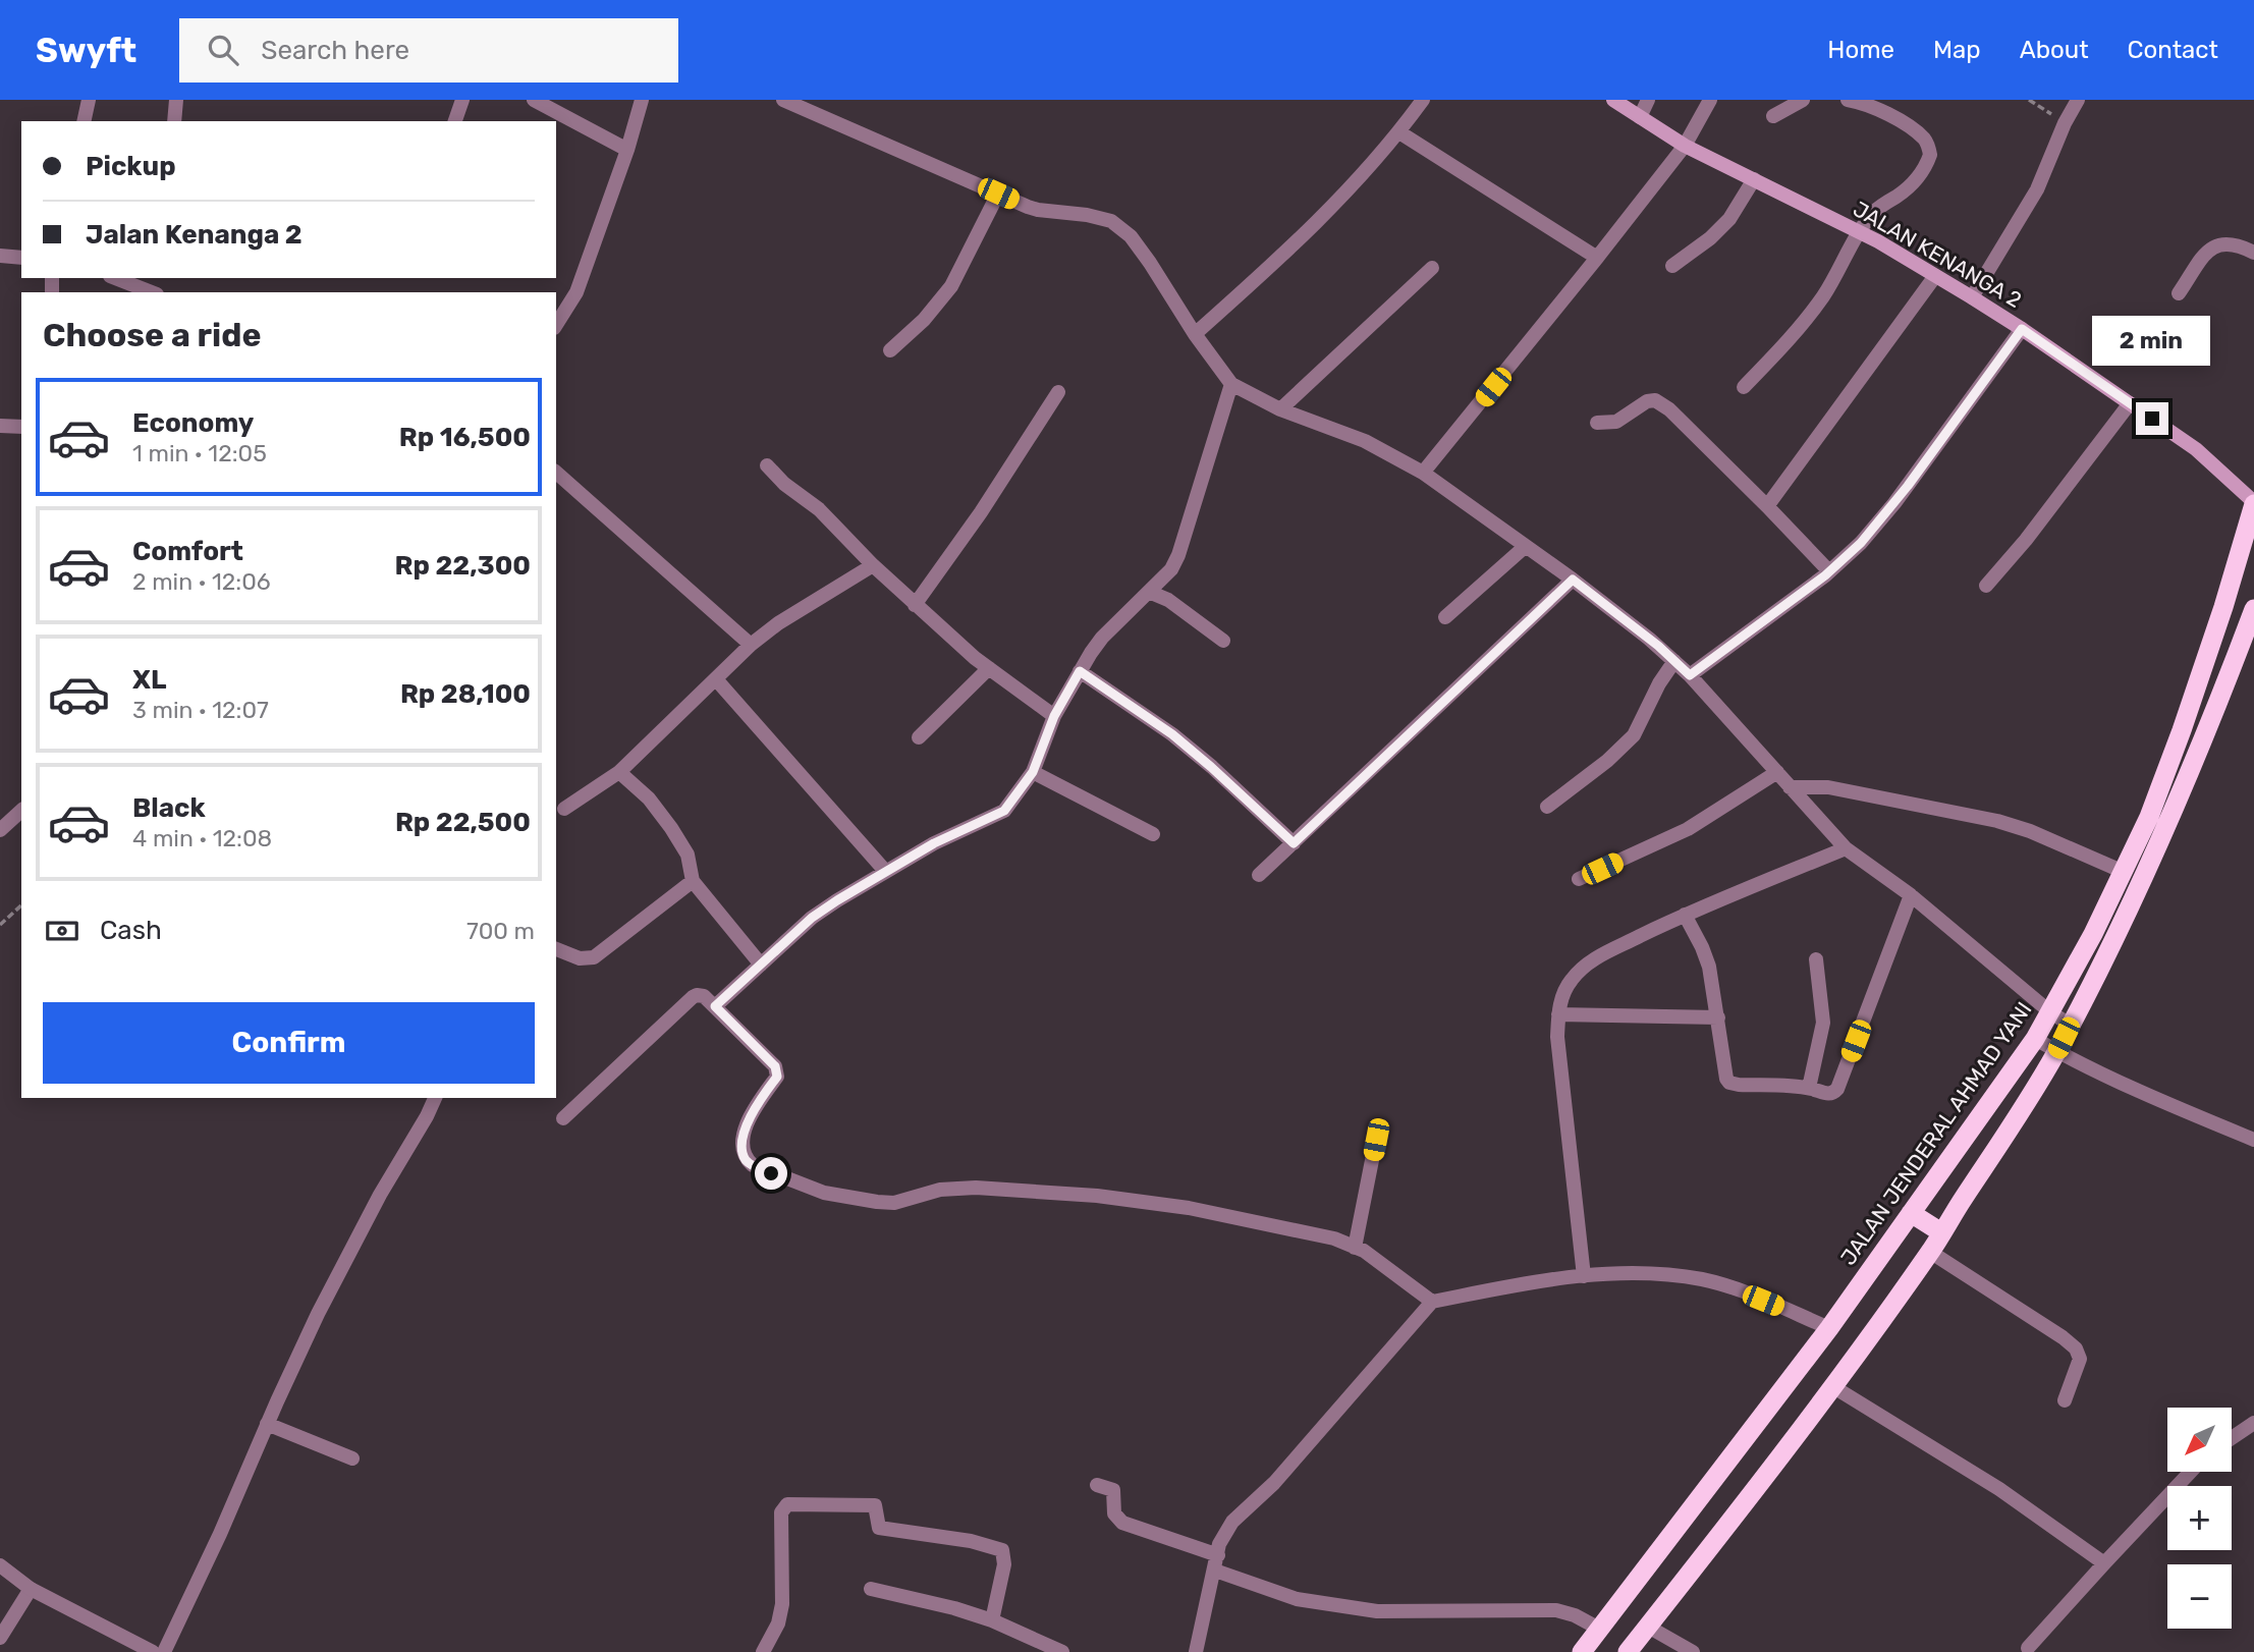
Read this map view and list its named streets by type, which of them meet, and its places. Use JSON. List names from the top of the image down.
{
  "streets": {
    "highway": ["JALAN JENDERAL AHMAD YANI"],
    "main road": ["JALAN KENANGA 2"]
  },
  "crossings": [
    ["JALAN KENANGA 2", "JALAN JENDERAL AHMAD YANI"]
  ],
  "north": "bottom left",
  "page": {
    "header": "Swyft",
    "search": "Search here",
    "nav": [
      "Home",
      "Map",
      "About",
      "Contact"
    ],
    "banner": ["Pickup", "Jalan Kenanga 2"],
    "heading": "Choose a ride",
    "bubble": "2 min",
    "list": [
      {
        "name": "Economy",
        "note": "1 min · 12:05",
        "value": "Rp 16,500"
      },
      {
        "name": "Comfort",
        "note": "2 min · 12:06",
        "value": "Rp 22,300"
      },
      {
        "name": "XL",
        "note": "3 min · 12:07",
        "value": "Rp 28,100"
      },
      {
        "name": "Black",
        "note": "4 min · 12:08",
        "value": "Rp 22,500"
      }
    ],
    "pay": ["Cash", "700 m"],
    "buttons": "Confirm",
    "map_buttons": ["+", "−"]
  }
}
